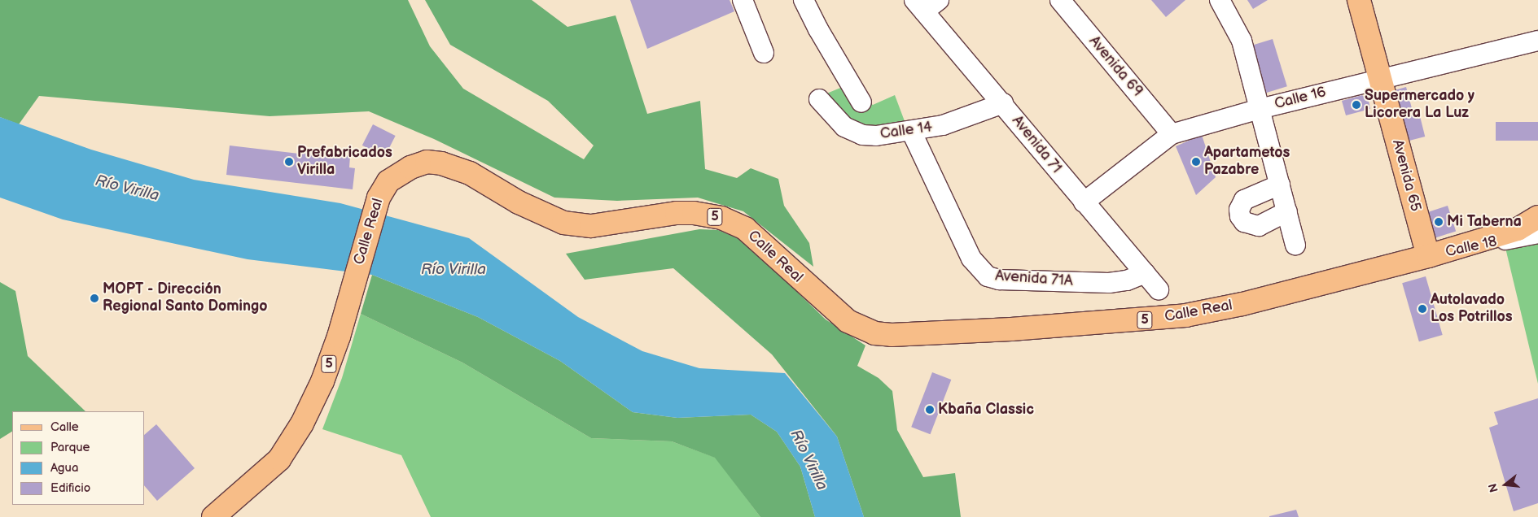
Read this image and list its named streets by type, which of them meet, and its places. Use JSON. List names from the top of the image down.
{
  "streets": {
    "main road": ["Avenida 65", "5", "Calle Real"],
    "street": [
      "Avenida 69",
      "Calle 16",
      "Calle 14",
      "Avenida 71",
      "Calle 18",
      "Avenida 71A"
    ]
  },
  "crossings": [
    ["Avenida 69", "Calle 16"],
    ["Calle 16", "Avenida 71"],
    ["Calle 16", "Avenida 65"],
    ["Calle 14", "Avenida 71"],
    ["Calle 14", "Avenida 71A"],
    ["Avenida 71", "Avenida 71A"],
    ["Avenida 65", "Calle Real"],
    ["Avenida 65", "Calle 18"],
    ["Calle Real", "Calle 18"]
  ],
  "water": ["Río Virilla"],
  "places": [
    "Supermercado y Licorera La Luz",
    "Prefabricados Virilla",
    "Apartametos Pazabre",
    "Mi Taberna",
    "MOPT - Dirección Regional Santo Domingo",
    "Autolavado Los Potrillos",
    "Kbaña Classic"
  ],
  "legend": [
    "Calle",
    "Parque",
    "Agua",
    "Edificio"
  ],
  "north": "left"
}
